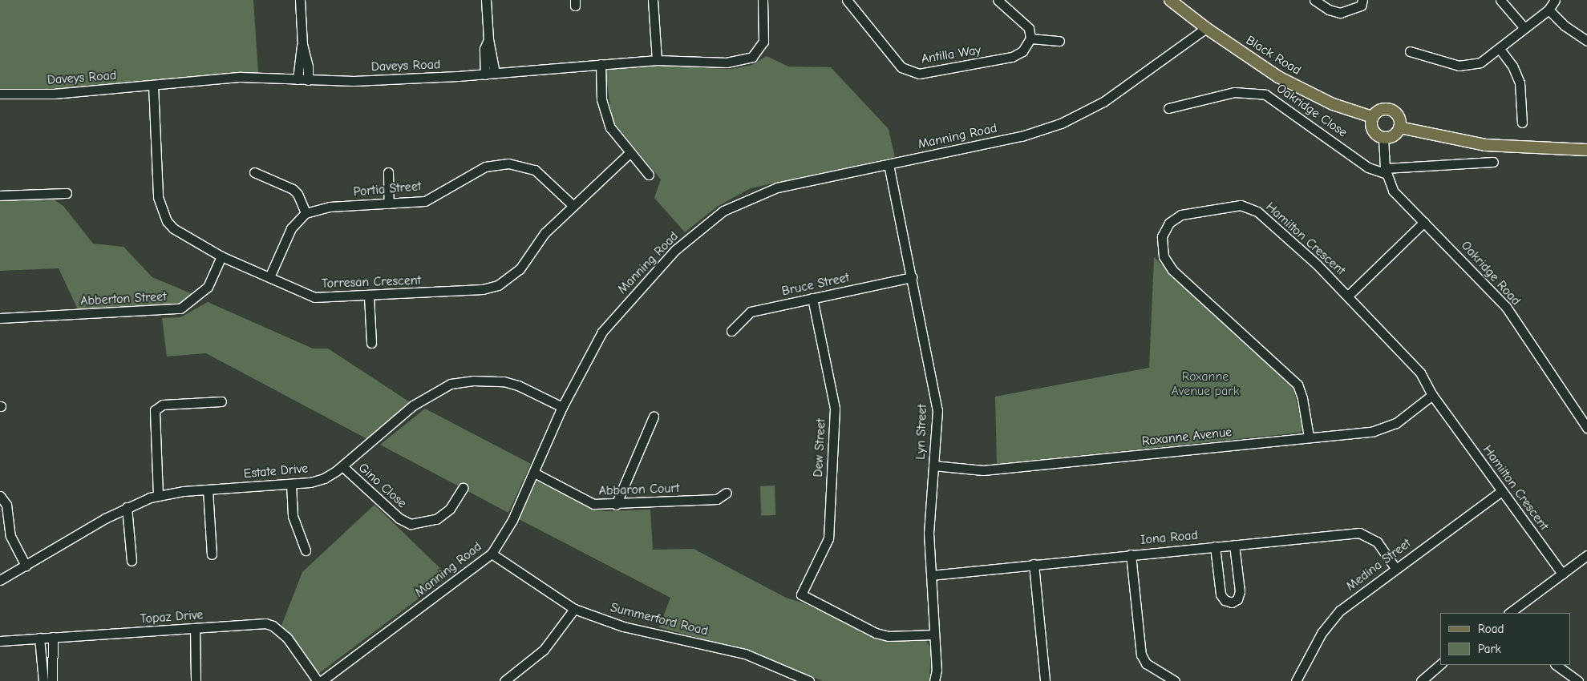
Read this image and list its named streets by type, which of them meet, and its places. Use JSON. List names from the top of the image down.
{
  "streets": {
    "main road": ["Black Road"],
    "street": [
      "Antilla Way",
      "Daveys Road",
      "Oakridge Close",
      "Manning Road",
      "Portia Street",
      "Hamilton Crescent",
      "Oakridge Road",
      "Torresan Crescent",
      "Bruce Street",
      "Abberton Street",
      "Lyn Street",
      "Roxanne Avenue",
      "Dew Street",
      "Estate Drive",
      "Gino Close",
      "Abbaron Court",
      "Iona Road",
      "Medina Street",
      "Topaz Drive",
      "Summerford Road"
    ]
  },
  "crossings": [
    ["Black Road", "Manning Road"],
    ["Black Road", "Oakridge Road"],
    ["Daveys Road", "Torresan Crescent"],
    ["Oakridge Close", "Oakridge Road"],
    ["Manning Road", "Lyn Street"],
    ["Manning Road", "Estate Drive"],
    ["Manning Road", "Abbaron Court"],
    ["Manning Road", "Summerford Road"],
    ["Portia Street", "Torresan Crescent"],
    ["Hamilton Crescent", "Roxanne Avenue"],
    ["Hamilton Crescent", "Medina Street"],
    ["Torresan Crescent", "Abberton Street"],
    ["Bruce Street", "Lyn Street"],
    ["Bruce Street", "Dew Street"],
    ["Lyn Street", "Roxanne Avenue"],
    ["Lyn Street", "Dew Street"],
    ["Lyn Street", "Iona Road"],
    ["Estate Drive", "Gino Close"],
    ["Iona Road", "Medina Street"]
  ],
  "parks": ["Roxanne Avenue park"],
  "legend": ["Road", "Park"]
}
